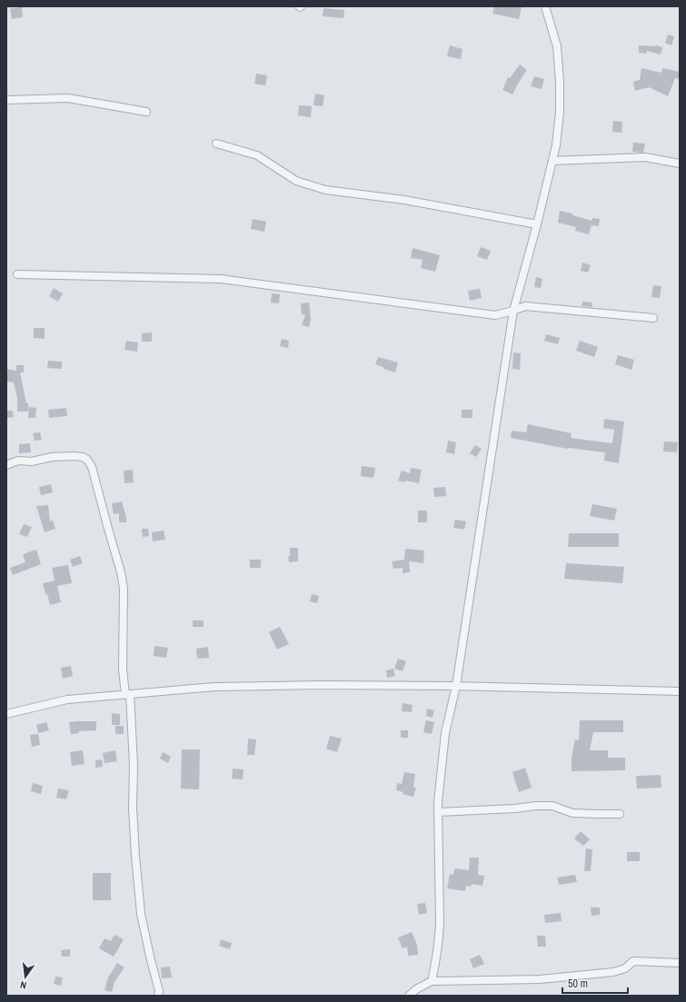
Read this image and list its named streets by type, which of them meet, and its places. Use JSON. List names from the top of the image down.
{
  "scale_bar": "50 m",
  "north": "bottom"
}
